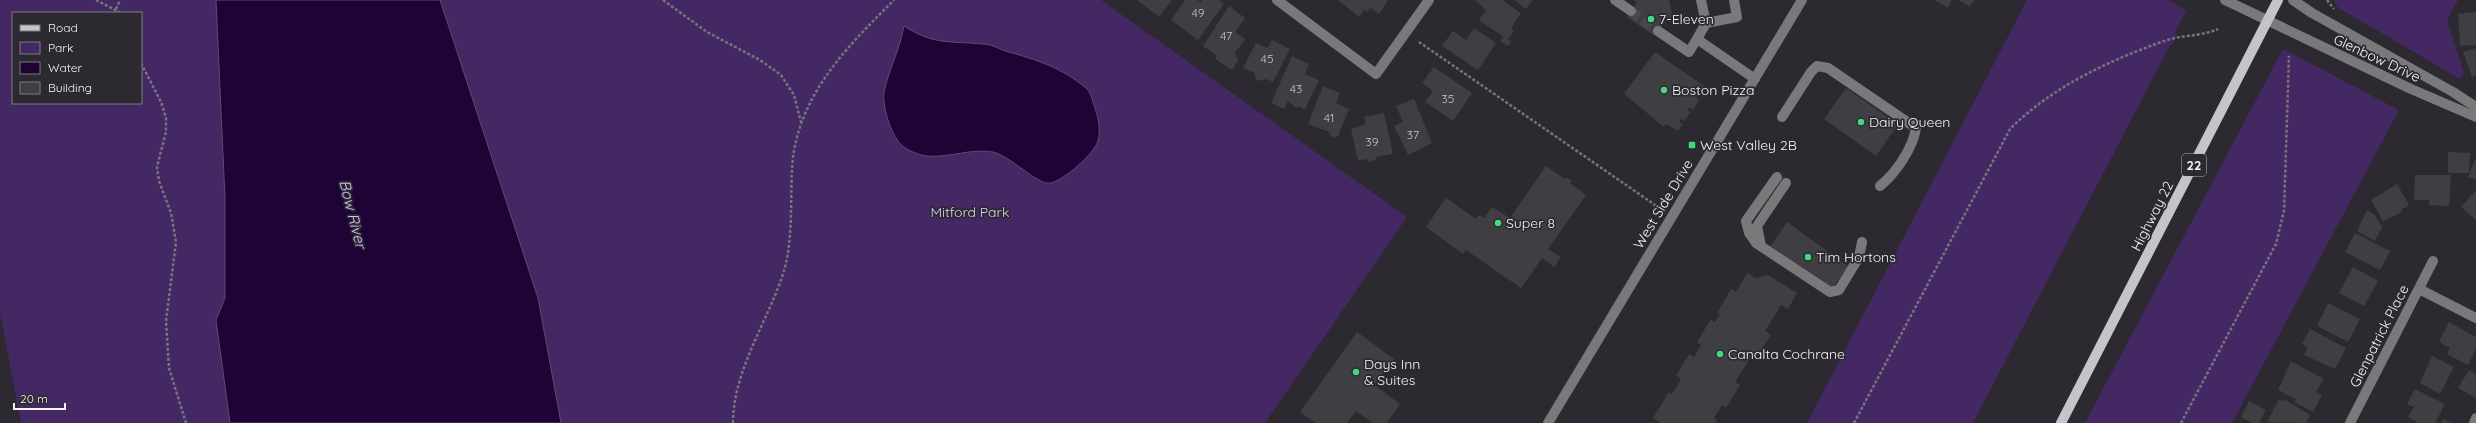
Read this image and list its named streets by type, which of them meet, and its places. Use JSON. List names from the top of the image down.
{
  "streets": {
    "main road": ["22", "Highway 22"],
    "street": ["Glenbow Drive", "West Side Drive", "Glenpatrick Place"]
  },
  "crossings": [
    ["Glenbow Drive", "Highway 22"]
  ],
  "water": ["Bow River"],
  "parks": ["Mitford Park"],
  "places": {
    "other": [
      "7-Eleven",
      "Boston Pizza",
      "Dairy Queen",
      "Super 8",
      "Tim Hortons",
      "Canalta Cochrane",
      "Days Inn & Suites"
    ],
    "transit": ["West Valley 2B"]
  },
  "house_numbers": [
    "49",
    "47",
    "45",
    "43",
    "35",
    "41",
    "37",
    "39"
  ],
  "legend": [
    "Road",
    "Park",
    "Water",
    "Building"
  ],
  "scale_bar": "20 m"
}
